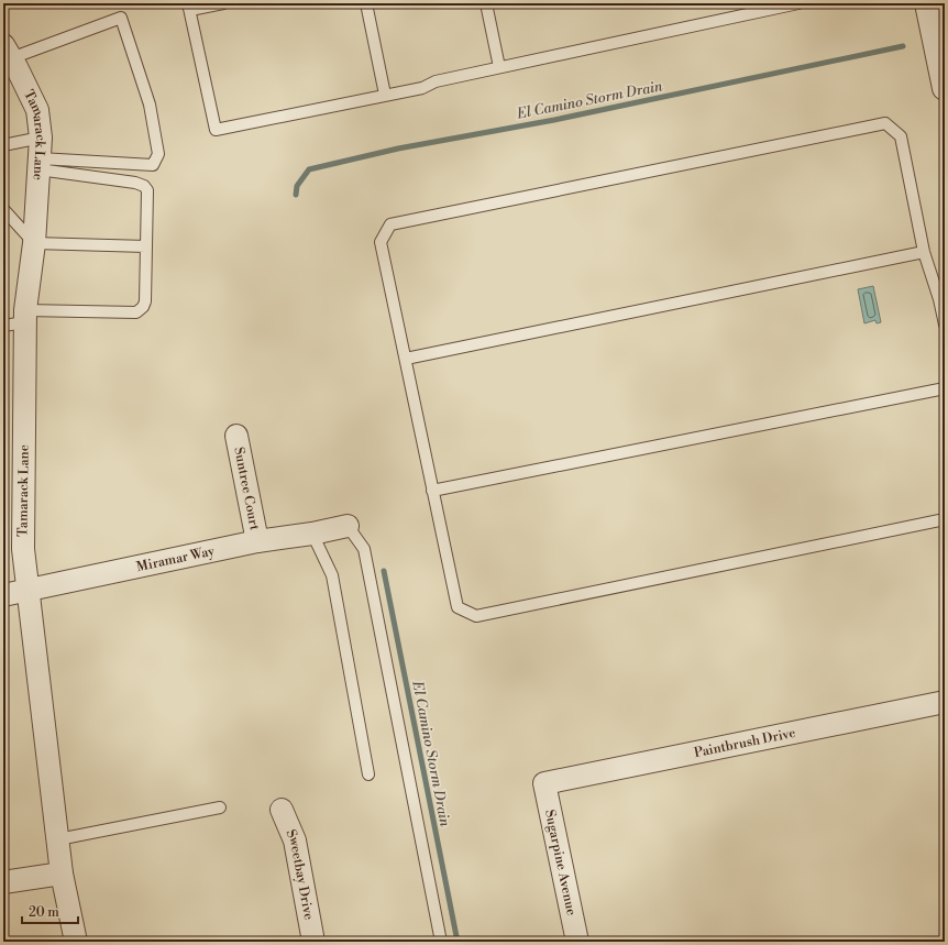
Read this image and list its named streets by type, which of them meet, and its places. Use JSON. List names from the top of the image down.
{
  "streets": {
    "street": [
      "Tamarack Lane",
      "Suntree Court",
      "Miramar Way",
      "Paintbrush Drive",
      "Sugarpine Avenue",
      "Sweetbay Drive"
    ]
  },
  "crossings": [
    ["Tamarack Lane", "Miramar Way"],
    ["Suntree Court", "Miramar Way"],
    ["Paintbrush Drive", "Sugarpine Avenue"]
  ],
  "water": ["El Camino Storm Drain"],
  "scale_bar": "20 m"
}
